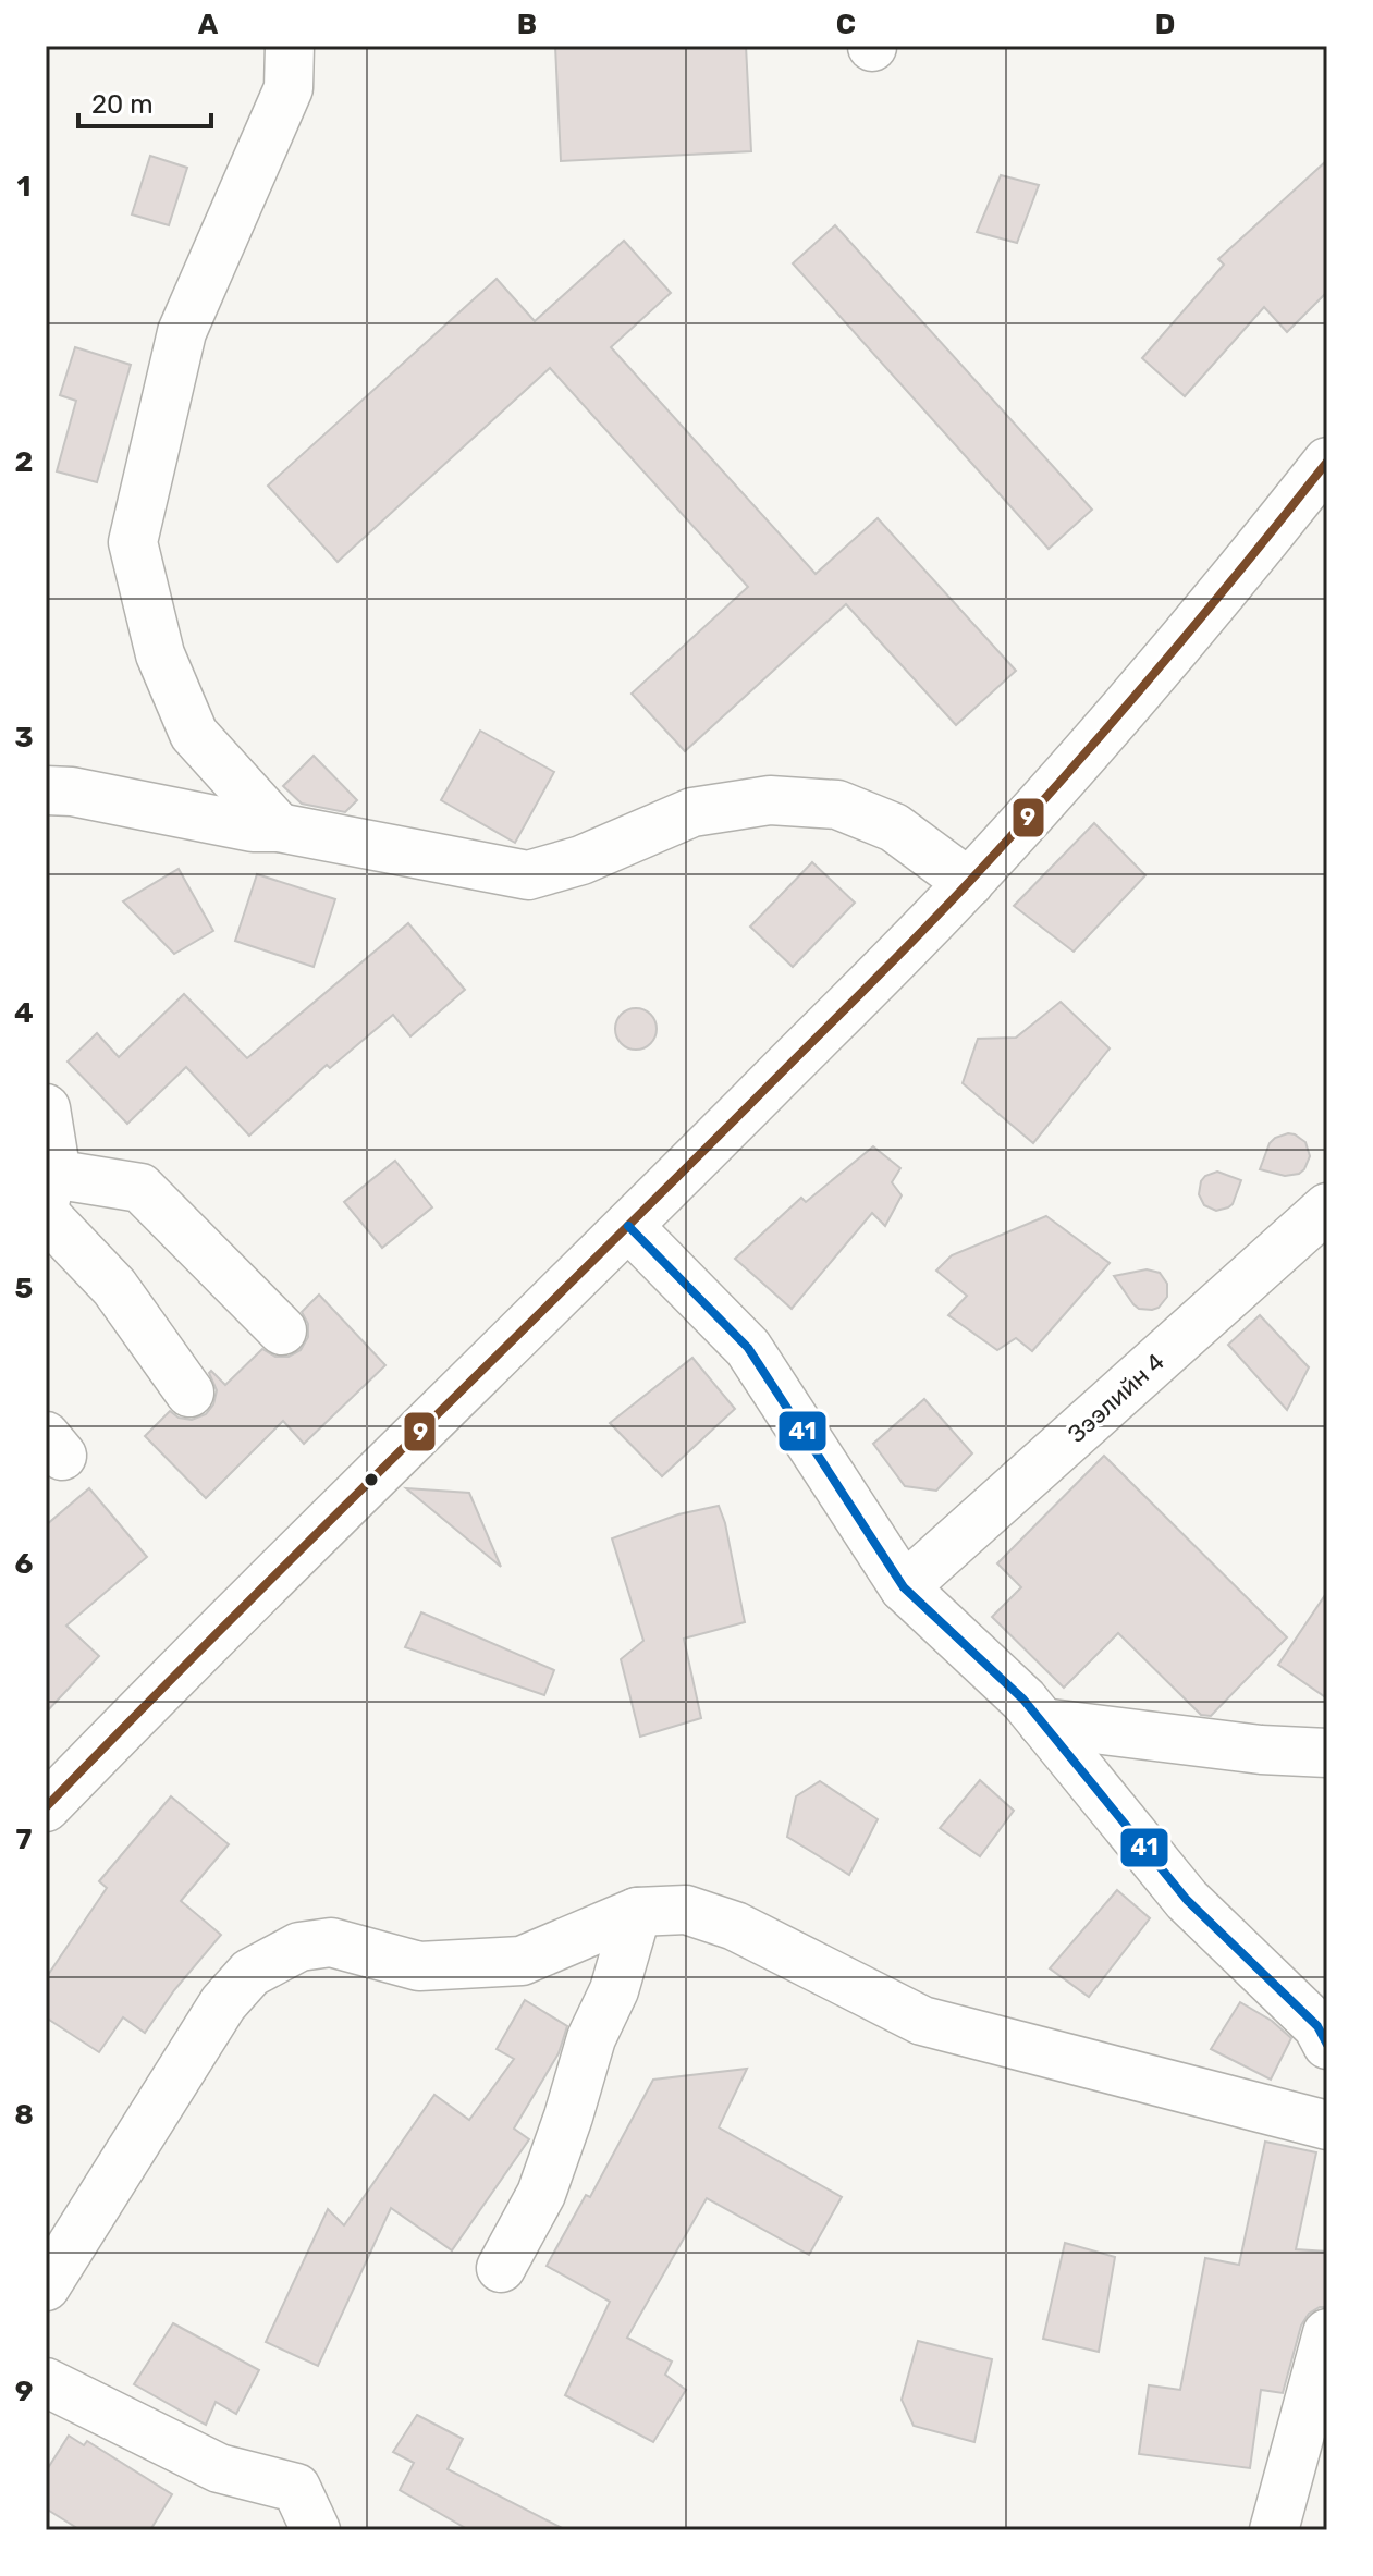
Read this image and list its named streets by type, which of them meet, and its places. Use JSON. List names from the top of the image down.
{
  "streets": {
    "street": ["Зээлийн 4"]
  },
  "lines": ["transit line 9", "transit line 41"],
  "scale_bar": "20 m",
  "grid": {
    "columns": [
      "A",
      "B",
      "C",
      "D"
    ],
    "rows": [
      "1",
      "2",
      "3",
      "4",
      "5",
      "6",
      "7",
      "8",
      "9"
    ]
  }
}
